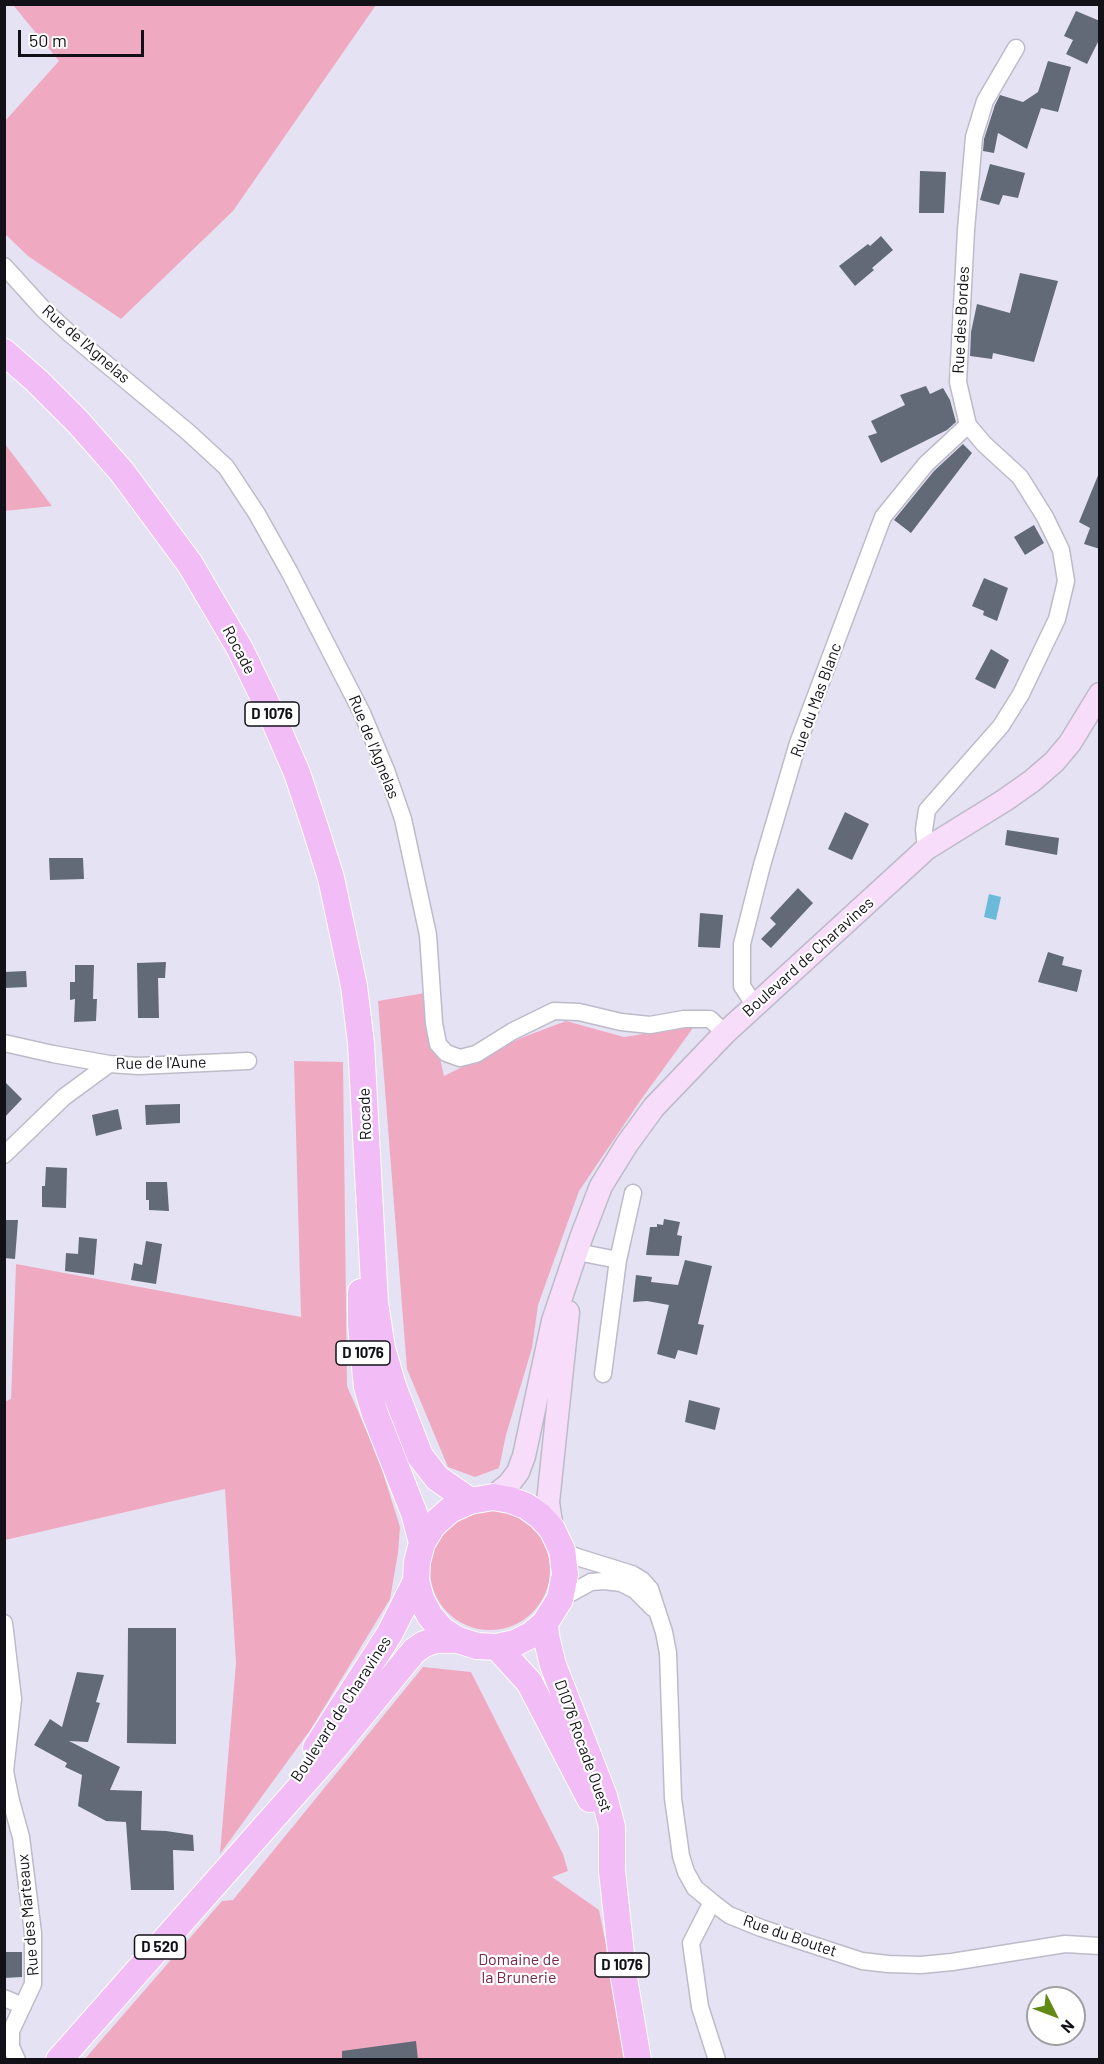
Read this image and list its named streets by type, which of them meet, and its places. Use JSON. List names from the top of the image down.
{
  "streets": {
    "main road": [
      "Rocade",
      "D 1076",
      "Boulevard de Charavines",
      "D1076 Rocade Ouest",
      "D 520"
    ],
    "street": [
      "Rue des Bordes",
      "Rue de l'Agnelas",
      "Rue du Mas Blanc",
      "Rue de l'Aune",
      "Rue des Marteaux",
      "Rue du Boutet"
    ]
  },
  "crossings": [
    ["Rue des Bordes", "Rue du Mas Blanc"],
    ["Rue des Bordes", "Boulevard de Charavines"],
    ["Rue de l'Agnelas", "Boulevard de Charavines"],
    ["Rocade", "Boulevard de Charavines"],
    ["Rocade", "D1076 Rocade Ouest"],
    ["Rocade", "Rue du Boutet"],
    ["Rue du Mas Blanc", "Boulevard de Charavines"],
    ["Boulevard de Charavines", "D1076 Rocade Ouest"],
    ["Boulevard de Charavines", "Rue du Boutet"],
    ["D1076 Rocade Ouest", "Rue du Boutet"]
  ],
  "parks": ["Domaine de la Brunerie"],
  "scale_bar": "50 m",
  "north": "bottom right"
}
